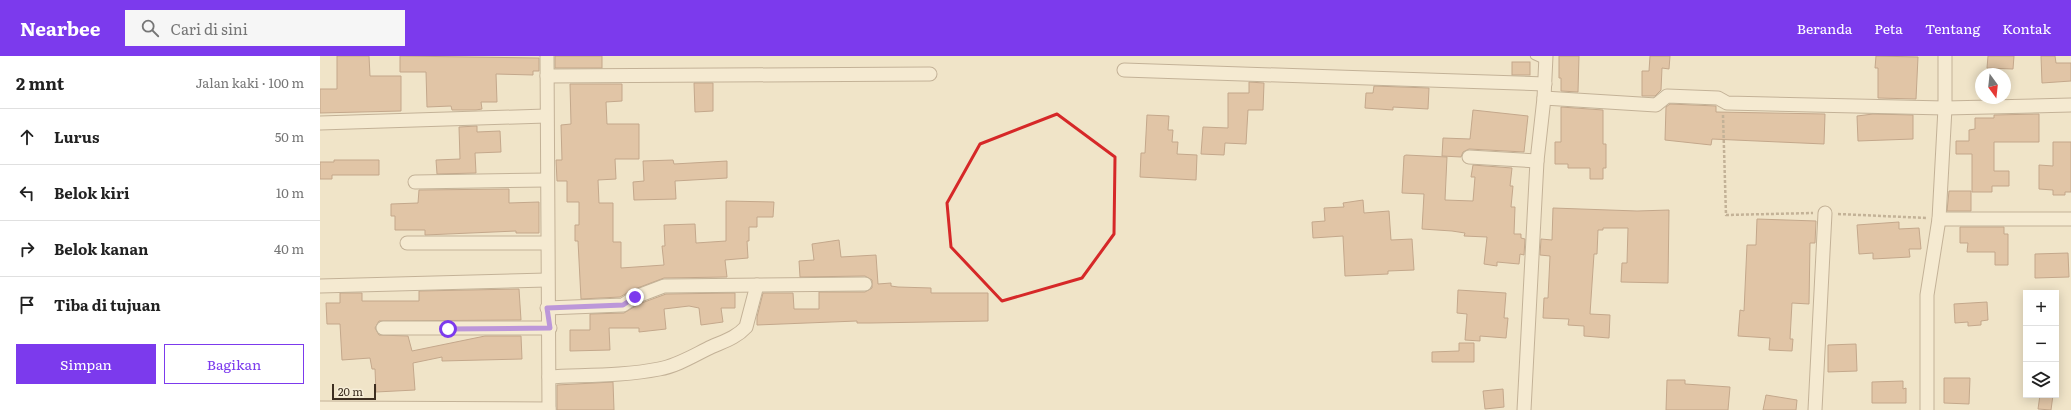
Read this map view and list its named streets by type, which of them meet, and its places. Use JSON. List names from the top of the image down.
{
  "scale_bar": "20 m",
  "north": "bottom",
  "page": {
    "header": "Nearbee",
    "search": "Cari di sini",
    "nav": [
      "Beranda",
      "Peta",
      "Tentang",
      "Kontak"
    ],
    "heading": ["2 mnt", "Jalan kaki · 100 m"],
    "list": [
      ["Lurus", "50 m"],
      ["Belok kiri", "10 m"],
      ["Belok kanan", "40 m"],
      "Tiba di tujuan"
    ],
    "map_buttons": ["+", "−"],
    "buttons": ["Simpan", "Bagikan"],
    "scale": "20 m"
  }
}
